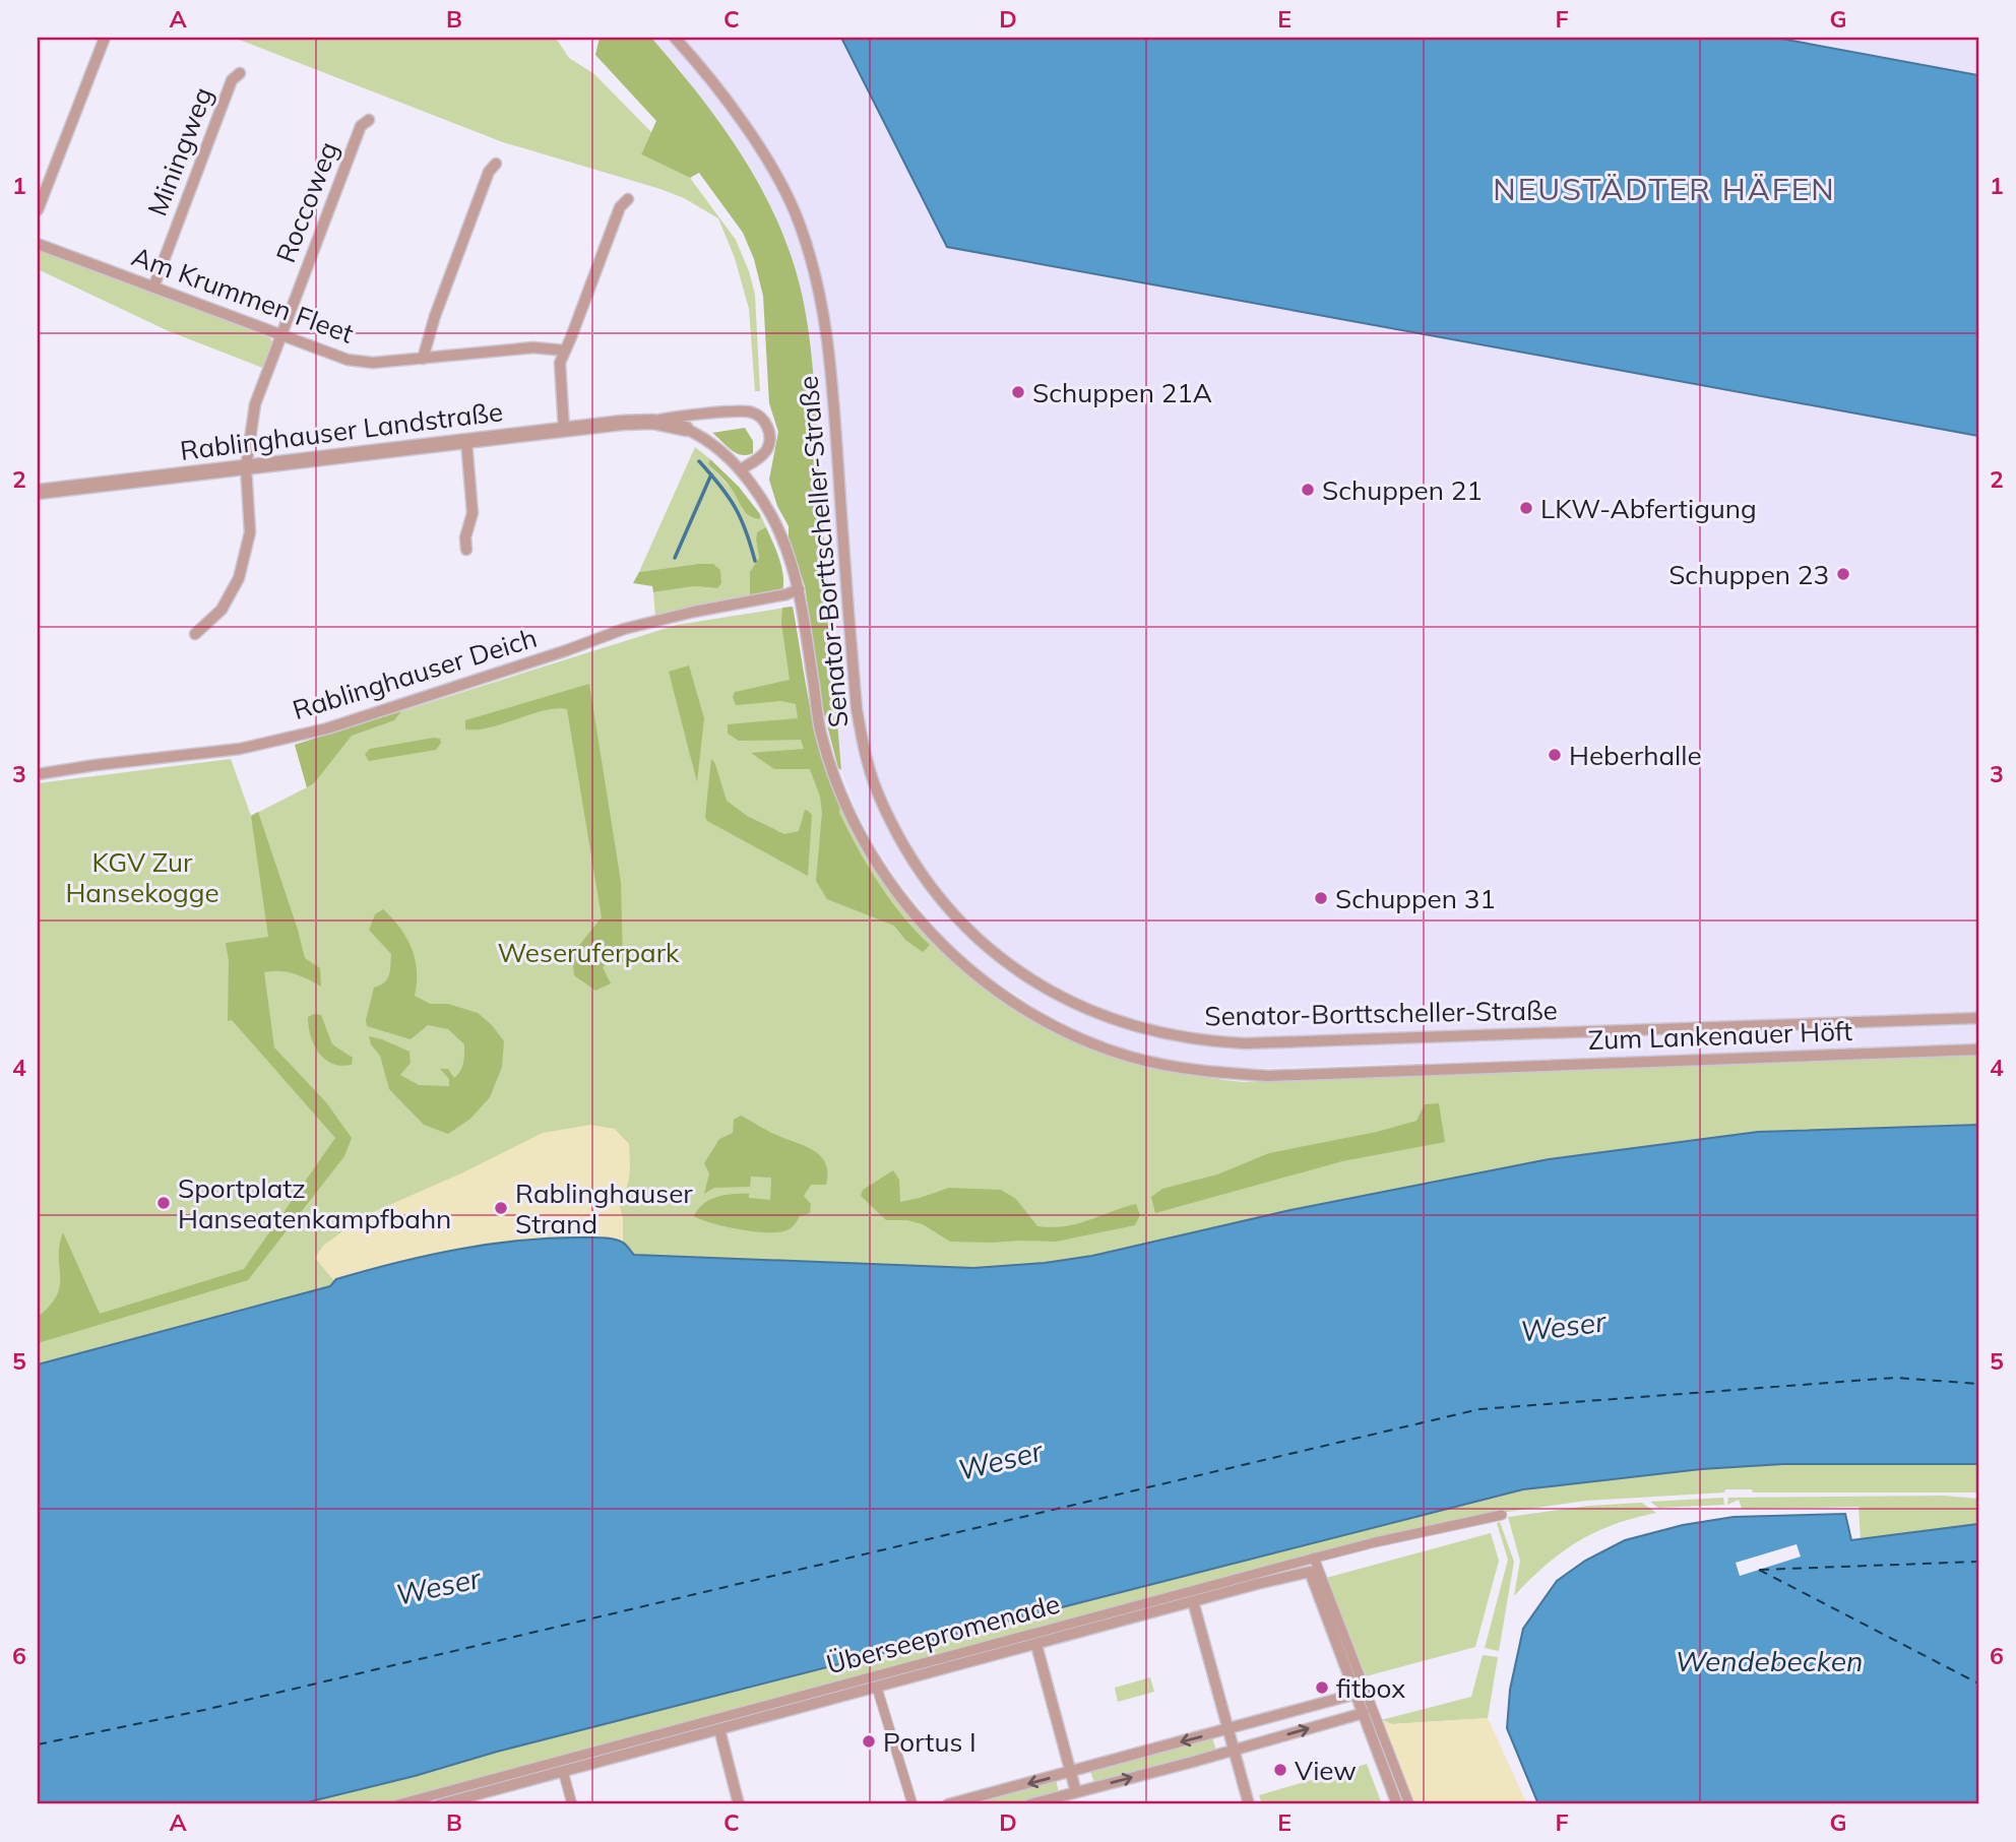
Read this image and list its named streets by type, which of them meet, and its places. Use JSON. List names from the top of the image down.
{
  "streets": {
    "street": [
      "Miningweg",
      "Roccoweg",
      "Am Krummen Fleet",
      "Rablinghauser Landstraße",
      "Senator-Borttscheller-Straße",
      "Rablinghauser Deich",
      "Zum Lankenauer Höft",
      "Überseepromenade"
    ]
  },
  "crossings": [
    ["Miningweg", "Am Krummen Fleet"],
    ["Roccoweg", "Am Krummen Fleet"],
    ["Roccoweg", "Rablinghauser Landstraße"],
    ["Rablinghauser Landstraße", "Zum Lankenauer Höft"],
    ["Rablinghauser Deich", "Zum Lankenauer Höft"]
  ],
  "districts": ["NEUSTÄDTER HÄFEN"],
  "water": ["Weser", "Wendebecken"],
  "parks": ["KGV Zur Hansekogge", "Weseruferpark"],
  "places": [
    "Schuppen 21A",
    "Schuppen 21",
    "LKW-Abfertigung",
    "Schuppen 23",
    "Heberhalle",
    "Schuppen 31",
    "Sportplatz Hanseatenkampfbahn",
    "Rablinghauser Strand",
    "fitbox",
    "Portus I",
    "View"
  ],
  "grid": {
    "columns": [
      "A",
      "B",
      "C",
      "D",
      "E",
      "F",
      "G"
    ],
    "rows": [
      "1",
      "2",
      "3",
      "4",
      "5",
      "6"
    ]
  }
}
